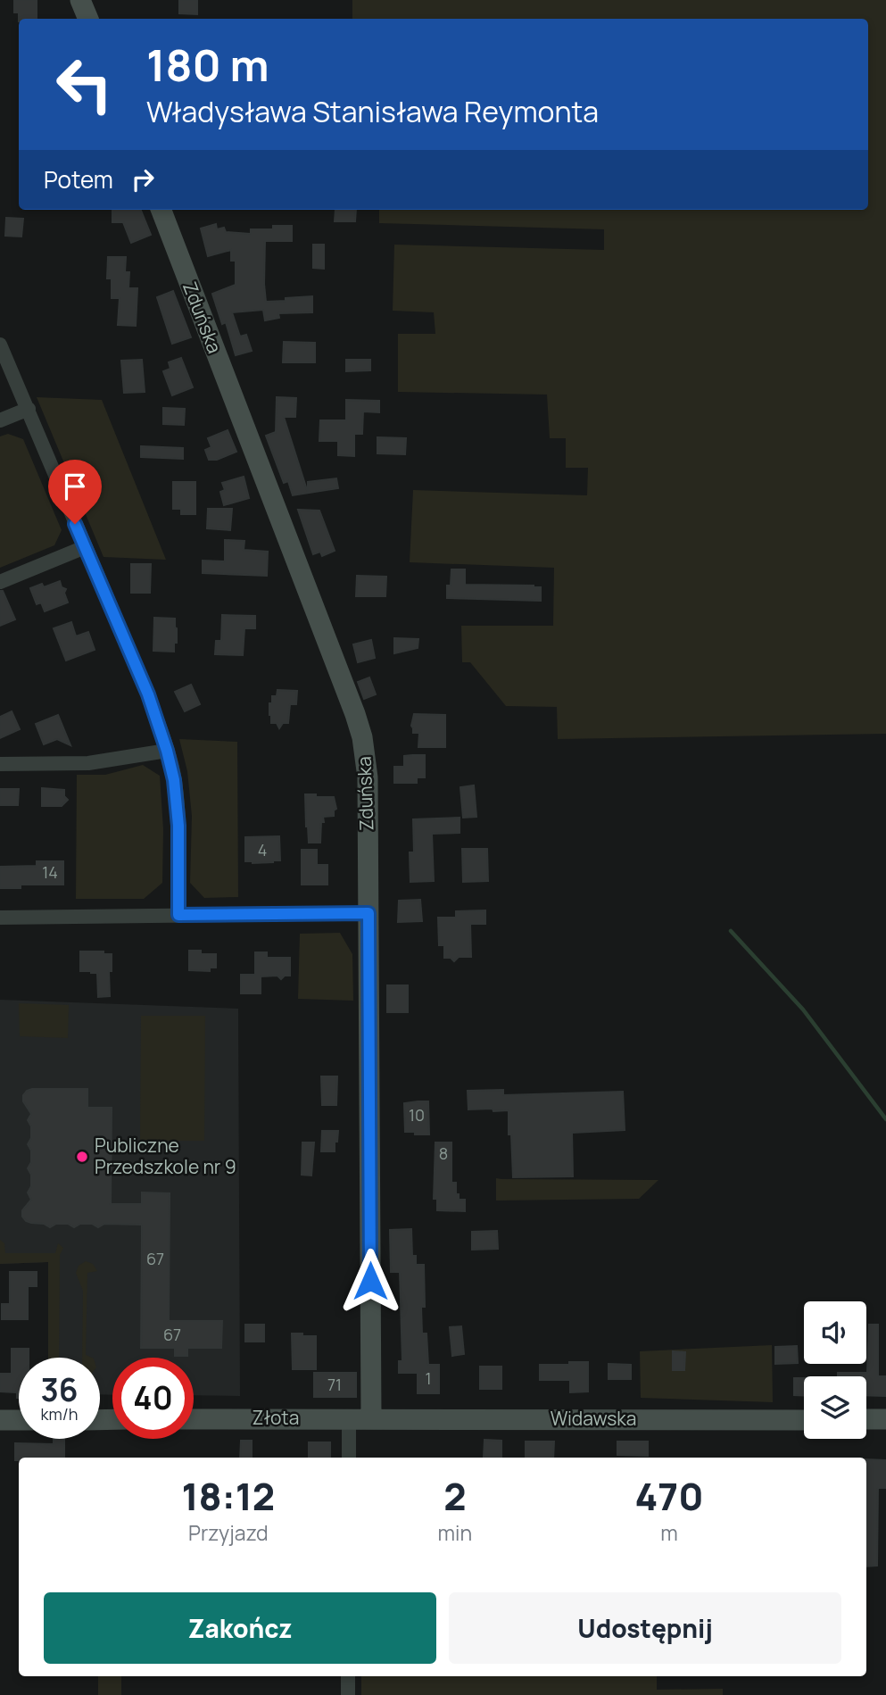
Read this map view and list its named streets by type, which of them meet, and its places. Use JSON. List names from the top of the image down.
{
  "streets": {
    "street": ["Zduńska", "Złota", "Widawska"]
  },
  "crossings": [
    ["Zduńska", "Złota"],
    ["Zduńska", "Widawska"],
    ["Złota", "Widawska"]
  ],
  "places": ["Publiczne Przedszkole nr 9"],
  "house_numbers": [
    "4",
    "14",
    "10",
    "8",
    "67",
    "67",
    "1",
    "71"
  ],
  "page": {
    "turn": ["180 m", "Władysława Stanisława Reymonta"],
    "then": "Potem",
    "speed": "36 km/h",
    "limit": "40",
    "eta": [
      "18:12",
      "Przyjazd",
      "2",
      "min",
      "470",
      "m"
    ],
    "buttons": ["Zakończ", "Udostępnij"]
  }
}
